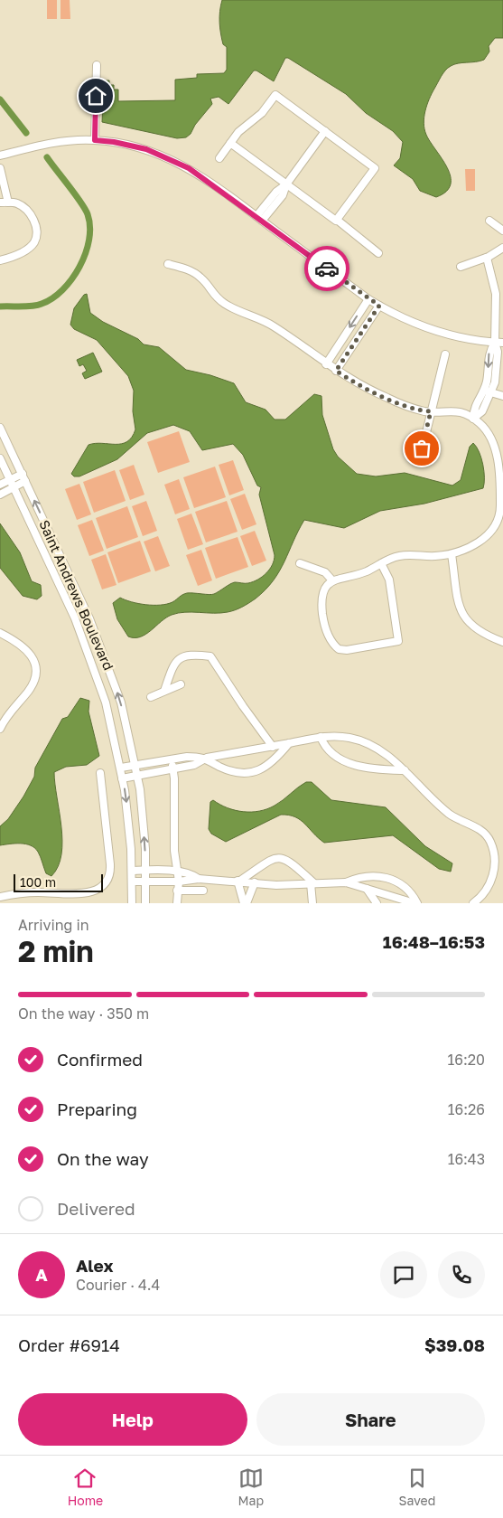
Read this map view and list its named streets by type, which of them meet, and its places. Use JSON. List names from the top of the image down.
{
  "streets": {
    "street": ["Saint Andrews Boulevard"]
  },
  "scale_bar": "100 m",
  "page": {
    "scale": "100 m",
    "heading": ["2 min", "Arriving in", "16:48–16:53"],
    "panel": [
      "Alex",
      "Courier · 4.4",
      "Order #6914",
      "$39.08"
    ],
    "bar": "On the way · 350 m",
    "list": [
      ["Confirmed", "16:20"],
      ["Preparing", "16:26"],
      ["On the way", "16:43"],
      "Delivered"
    ],
    "round": "A",
    "buttons": ["Help", "Share"],
    "tabs": ["Home", "Map", "Saved"]
  }
}
